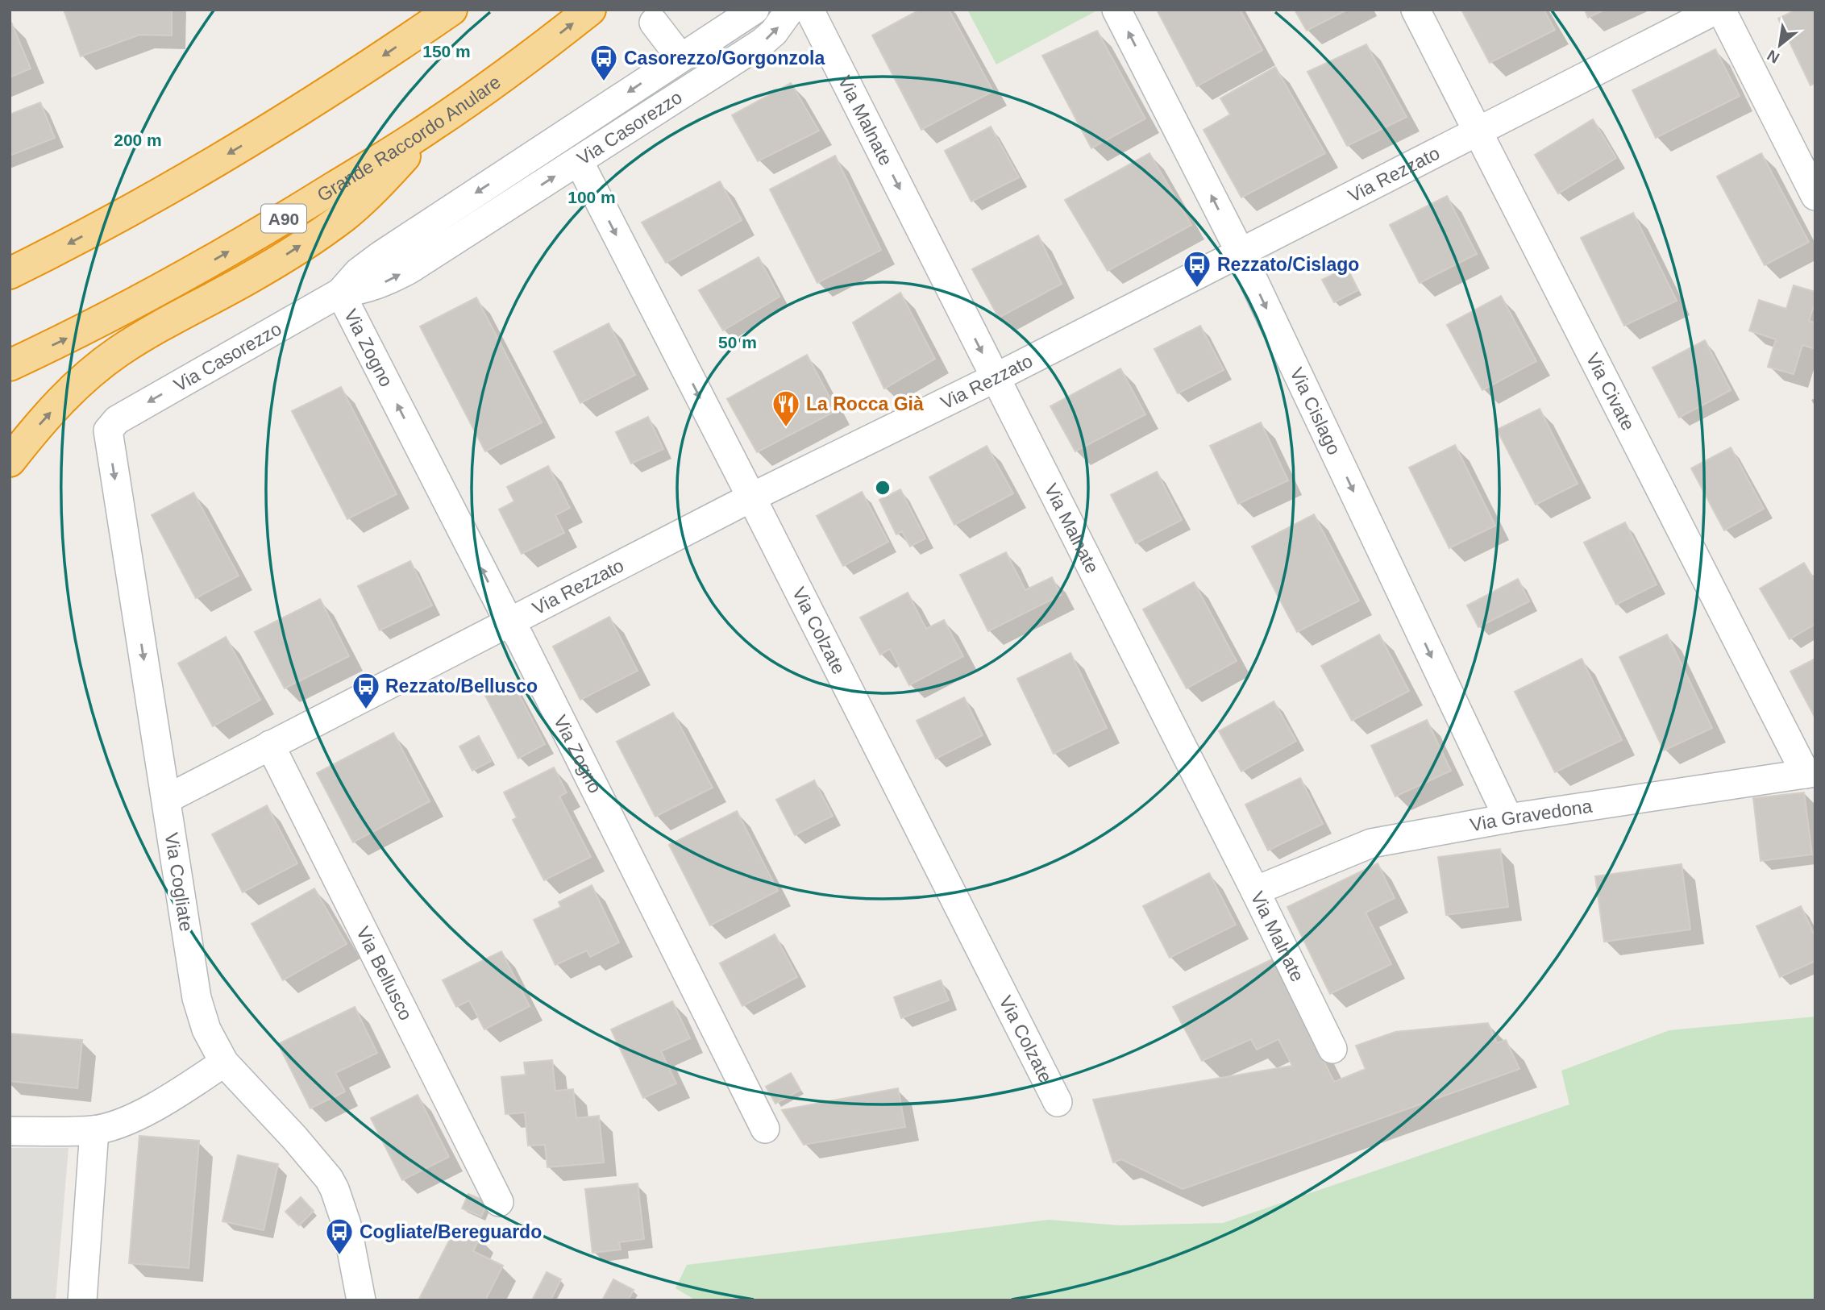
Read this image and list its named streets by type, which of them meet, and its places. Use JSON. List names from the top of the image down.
{
  "streets": {
    "highway": ["Grande Raccordo Anulare", "A90"],
    "street": [
      "Via Malnate",
      "Via Casorezzo",
      "Via Rezzato",
      "Via Zogno",
      "Via Civate",
      "Via Cislago",
      "Via Colzate",
      "Via Gravedona",
      "Via Cogliate",
      "Via Bellusco"
    ]
  },
  "crossings": [
    ["Via Malnate", "Via Rezzato"],
    ["Via Malnate", "Via Gravedona"],
    ["Via Casorezzo", "Via Zogno"],
    ["Via Casorezzo", "Via Colzate"],
    ["Via Casorezzo", "Via Cogliate"],
    ["Via Rezzato", "Via Zogno"],
    ["Via Rezzato", "Via Civate"],
    ["Via Rezzato", "Via Cislago"],
    ["Via Rezzato", "Via Colzate"],
    ["Via Rezzato", "Via Cogliate"],
    ["Via Rezzato", "Via Bellusco"],
    ["Via Civate", "Via Gravedona"],
    ["Via Cislago", "Via Gravedona"]
  ],
  "one_way": [
    "Via Malnate",
    "Via Zogno",
    "Via Colzate",
    "Via Cogliate"
  ],
  "places": {
    "bus stop": [
      "Casorezzo/Gorgonzola",
      "Rezzato/Cislago",
      "Rezzato/Bellusco",
      "Cogliate/Bereguardo"
    ],
    "restaurant": ["La Rocca Già"]
  },
  "north": "bottom left",
  "rings": [
    "150 m",
    "200 m",
    "100 m",
    "50 m"
  ]
}
